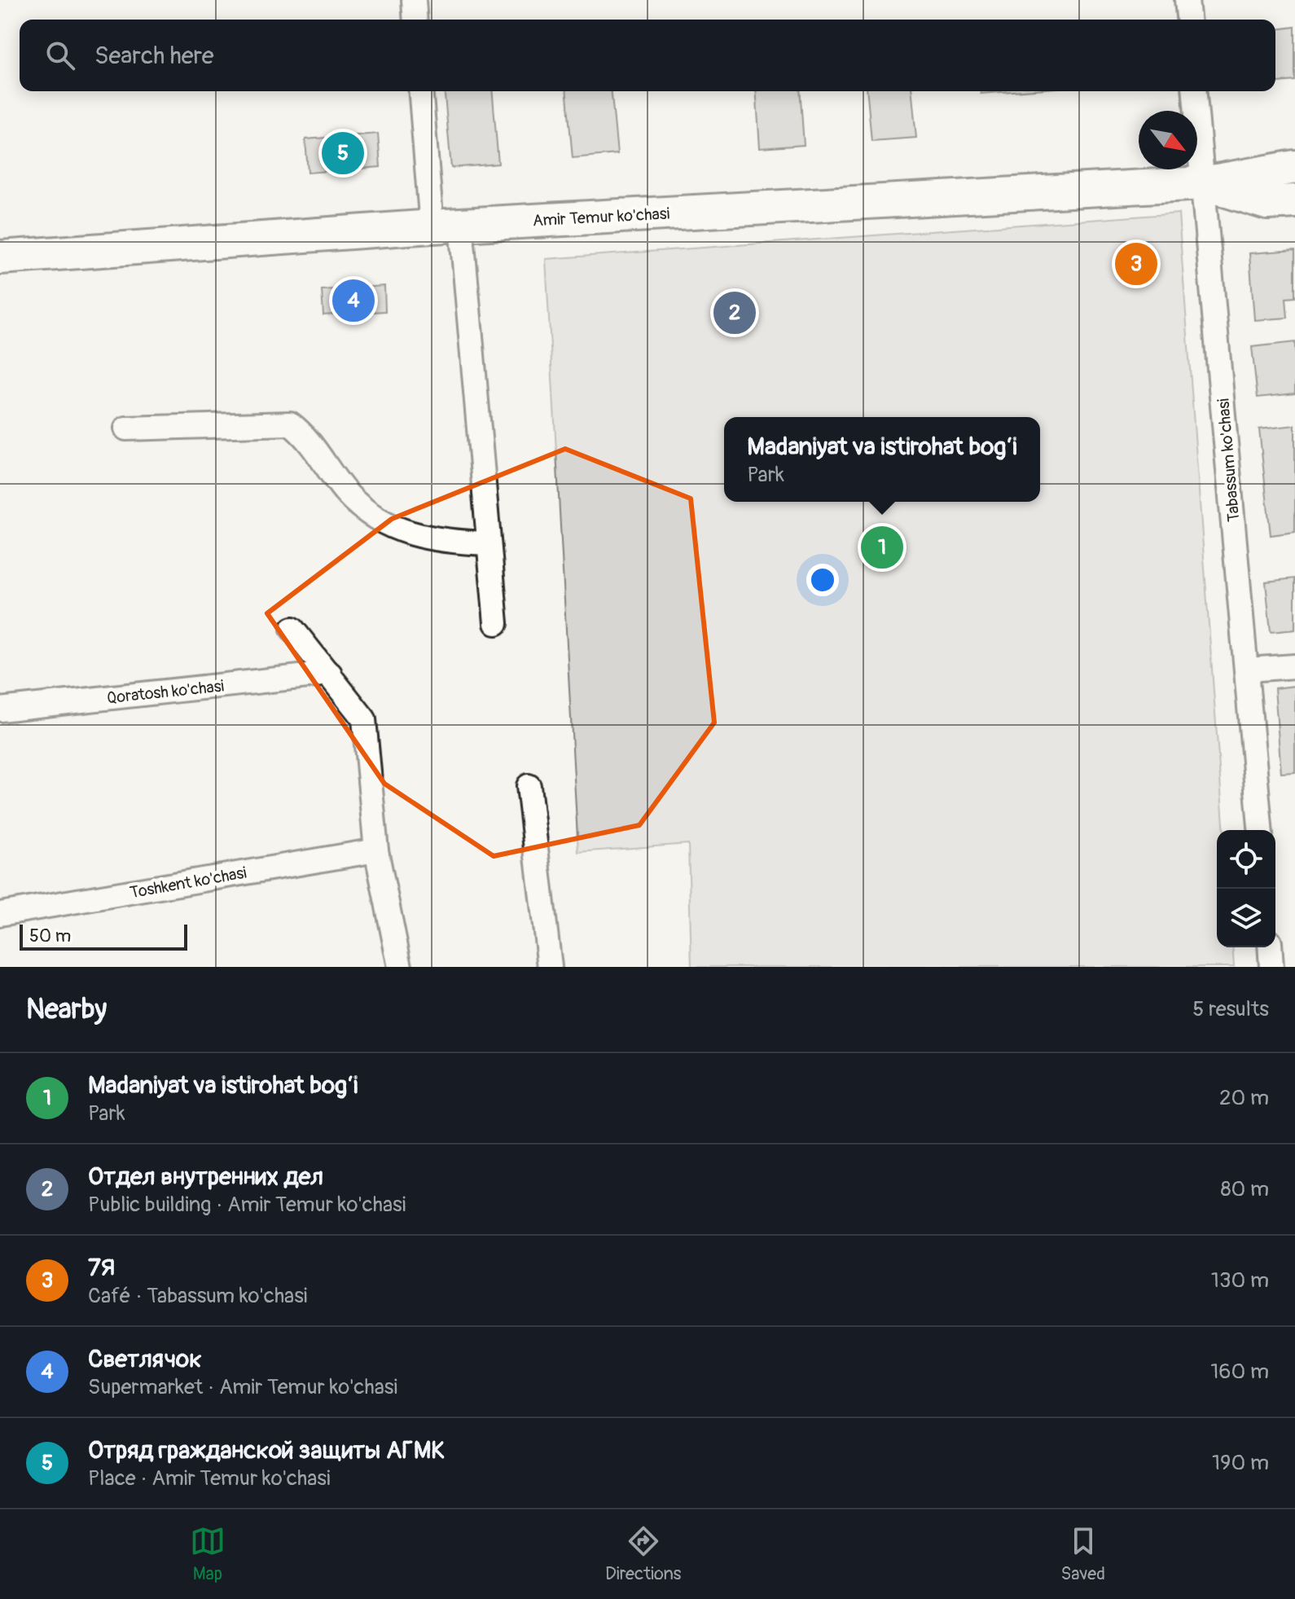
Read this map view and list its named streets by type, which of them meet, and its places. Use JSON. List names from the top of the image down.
{
  "streets": {
    "main road": ["Amir Temur ko'chasi"],
    "street": ["Tabassum ko'chasi", "Qoratosh ko'chasi", "Toshkent ko'chasi"]
  },
  "crossings": [
    ["Amir Temur ko'chasi", "Tabassum ko'chasi"]
  ],
  "scale_bar": "50 m",
  "north": "bottom right",
  "page": {
    "search": "Search here",
    "pins": [
      "5",
      "3",
      "4",
      "2",
      "1"
    ],
    "popup": ["Madaniyat va istirohat bog‘i", "Park"],
    "scale": "50 m",
    "heading": ["Nearby", "5 results"],
    "list": [
      {
        "mark": "1",
        "name": "Madaniyat va istirohat bog‘i",
        "note": "Park",
        "value": "20 m"
      },
      {
        "mark": "2",
        "name": "Отдел внутренних дел",
        "note": "Public building · Amir Temur ko'chasi",
        "value": "80 m"
      },
      {
        "mark": "3",
        "name": "7Я",
        "note": "Café · Tabassum ko'chasi",
        "value": "130 m"
      },
      {
        "mark": "4",
        "name": "Светлячок",
        "note": "Supermarket · Amir Temur ko'chasi",
        "value": "160 m"
      },
      {
        "mark": "5",
        "name": "Отряд гражданской защиты АГМК",
        "note": "Place · Amir Temur ko'chasi",
        "value": "190 m"
      }
    ],
    "nav": ["Map", "Directions", "Saved"]
  }
}
